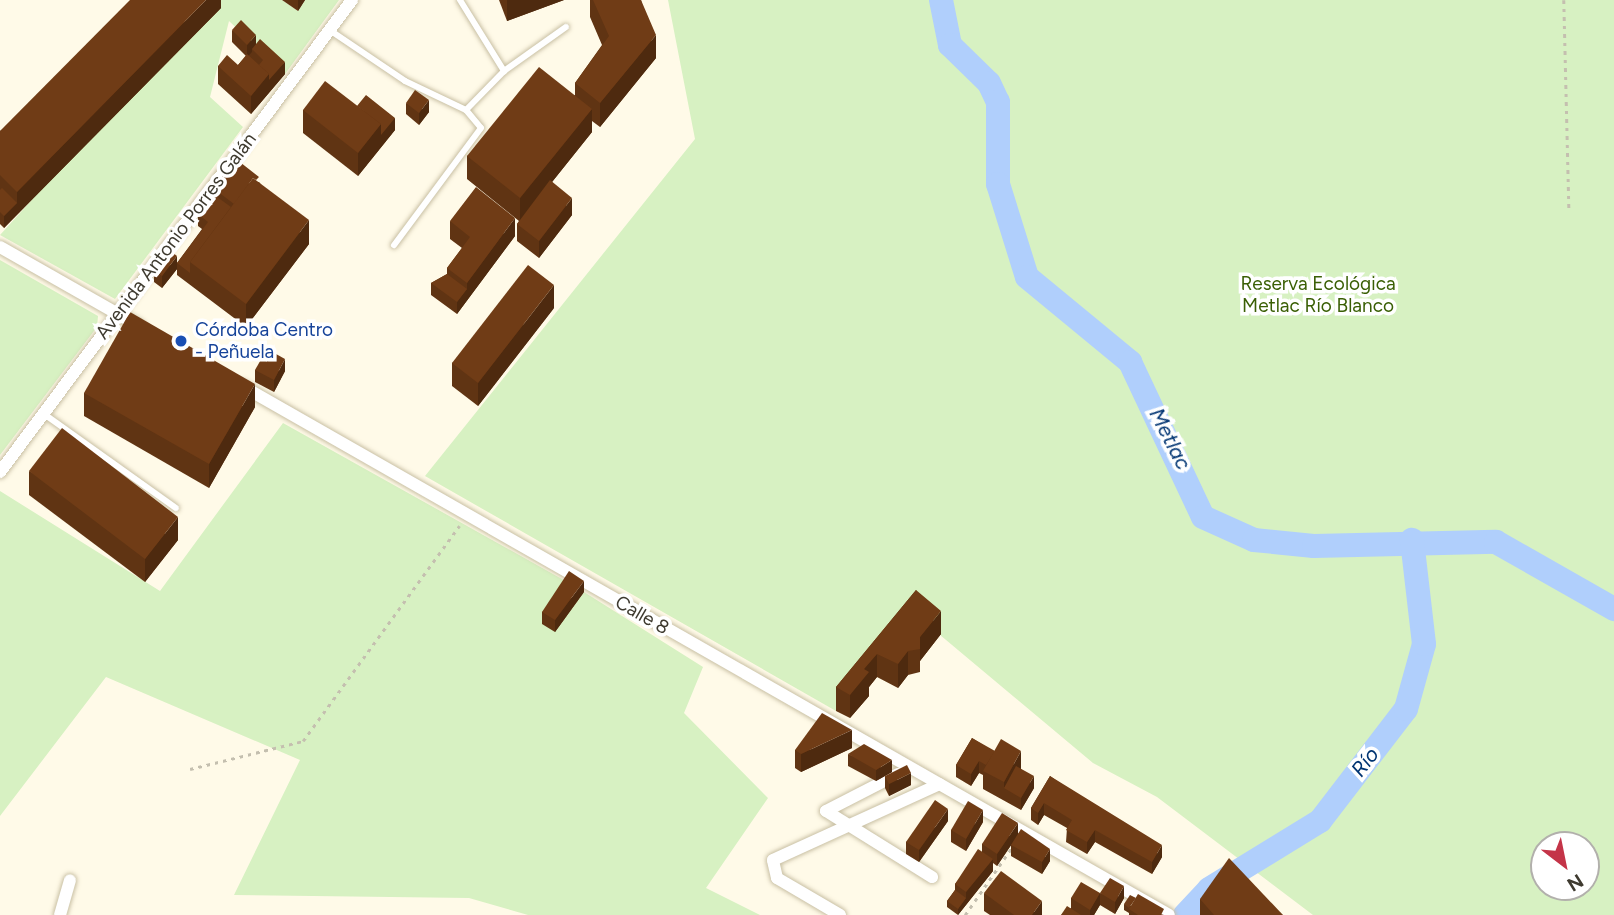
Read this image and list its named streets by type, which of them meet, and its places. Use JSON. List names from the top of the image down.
{
  "streets": {
    "street": ["Avenida Antonio Porres Galán", "Calle 8"]
  },
  "water": ["Metlac", "Río"],
  "parks": ["Reserva Ecológica Metlac Río Blanco"],
  "places": ["Córdoba Centro - Peñuela"],
  "north": "bottom right"
}
